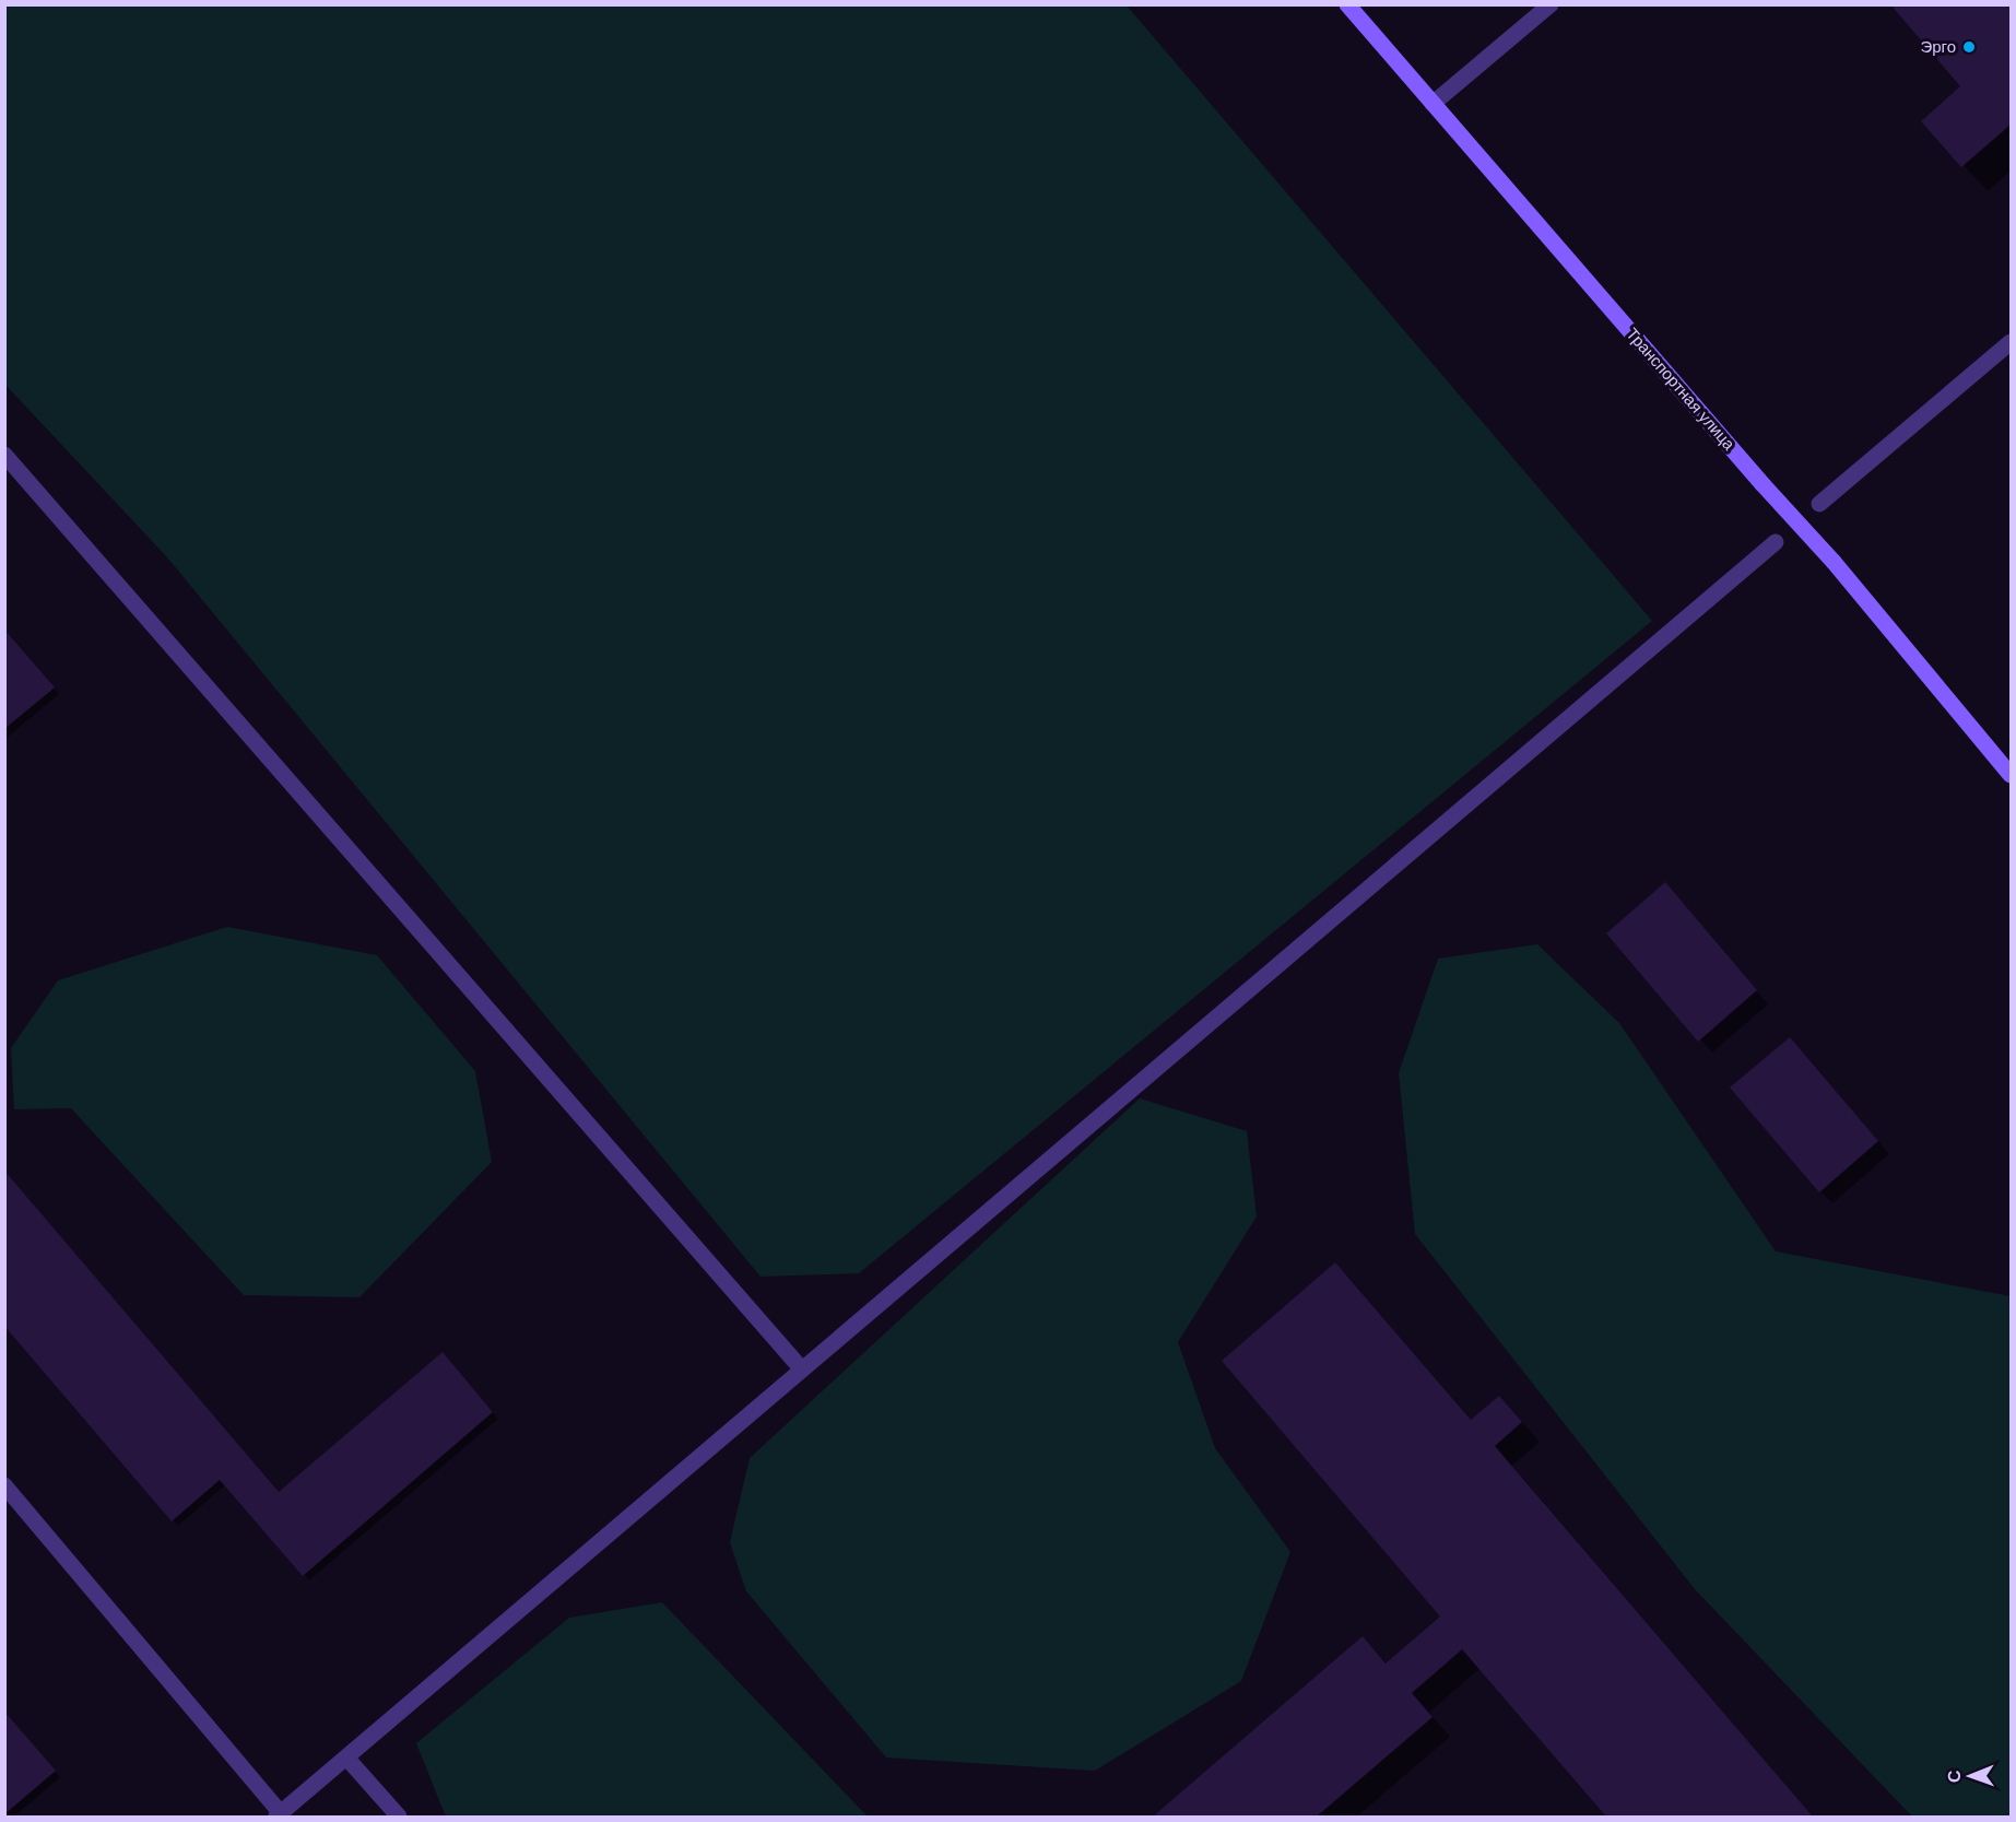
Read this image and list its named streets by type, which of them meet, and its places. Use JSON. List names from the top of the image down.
{
  "streets": {
    "street": ["Транспортная улица"]
  },
  "places": ["Эрго"],
  "north": "left"
}
